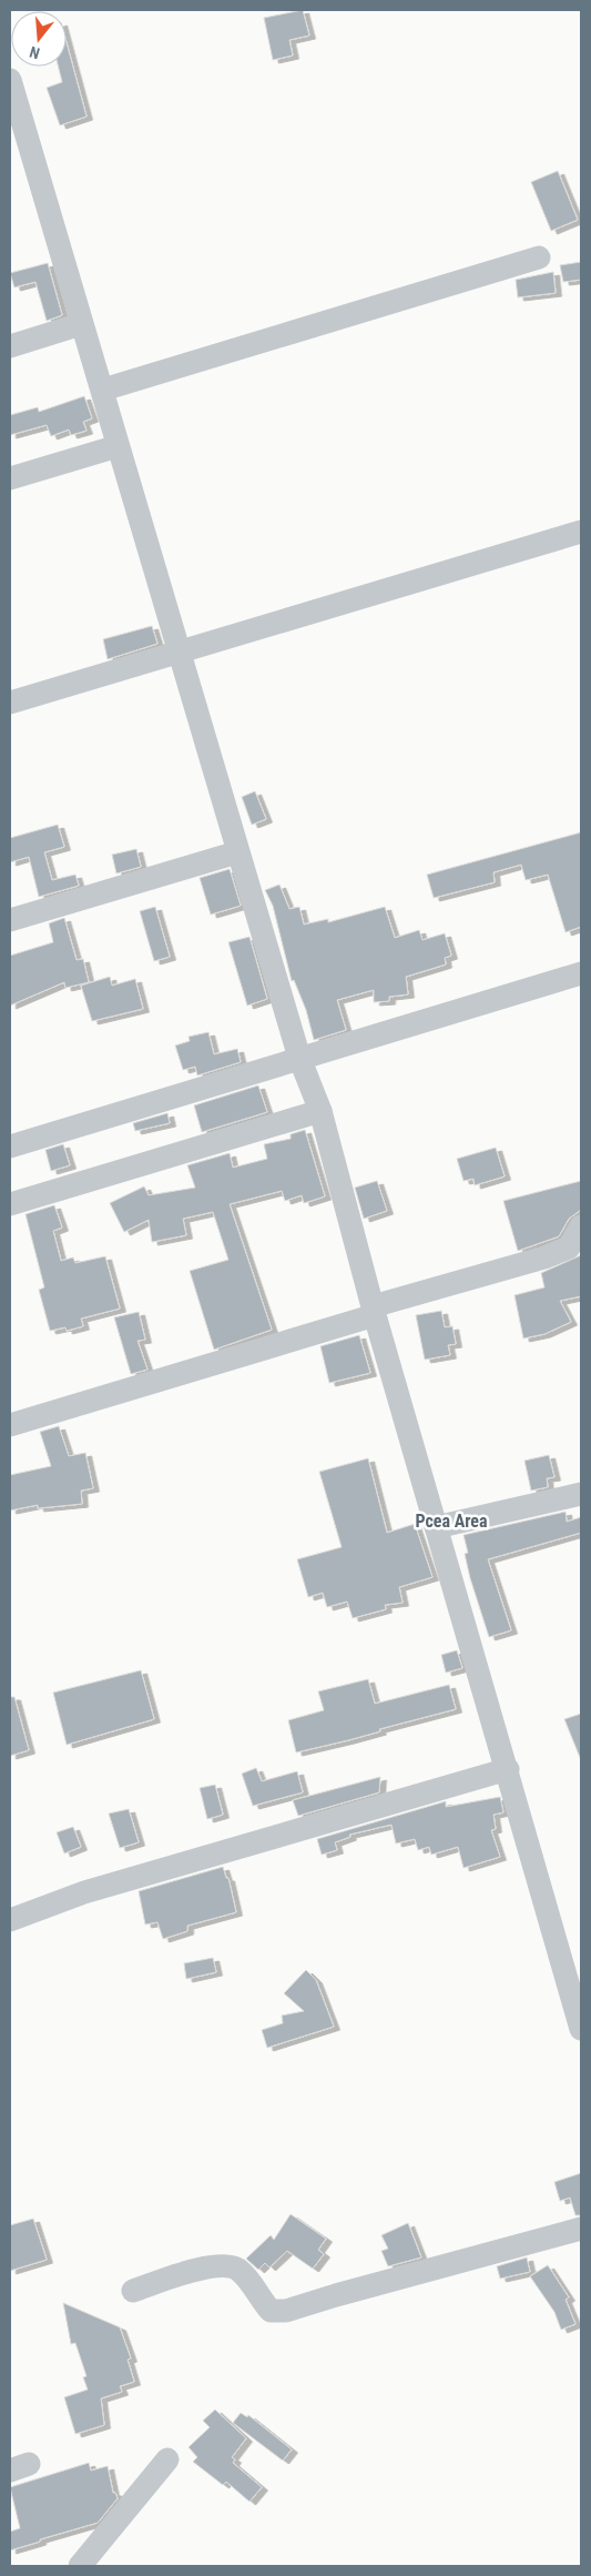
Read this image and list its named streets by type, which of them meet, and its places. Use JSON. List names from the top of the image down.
{
  "districts": ["Pcea Area"],
  "north": "bottom"
}
